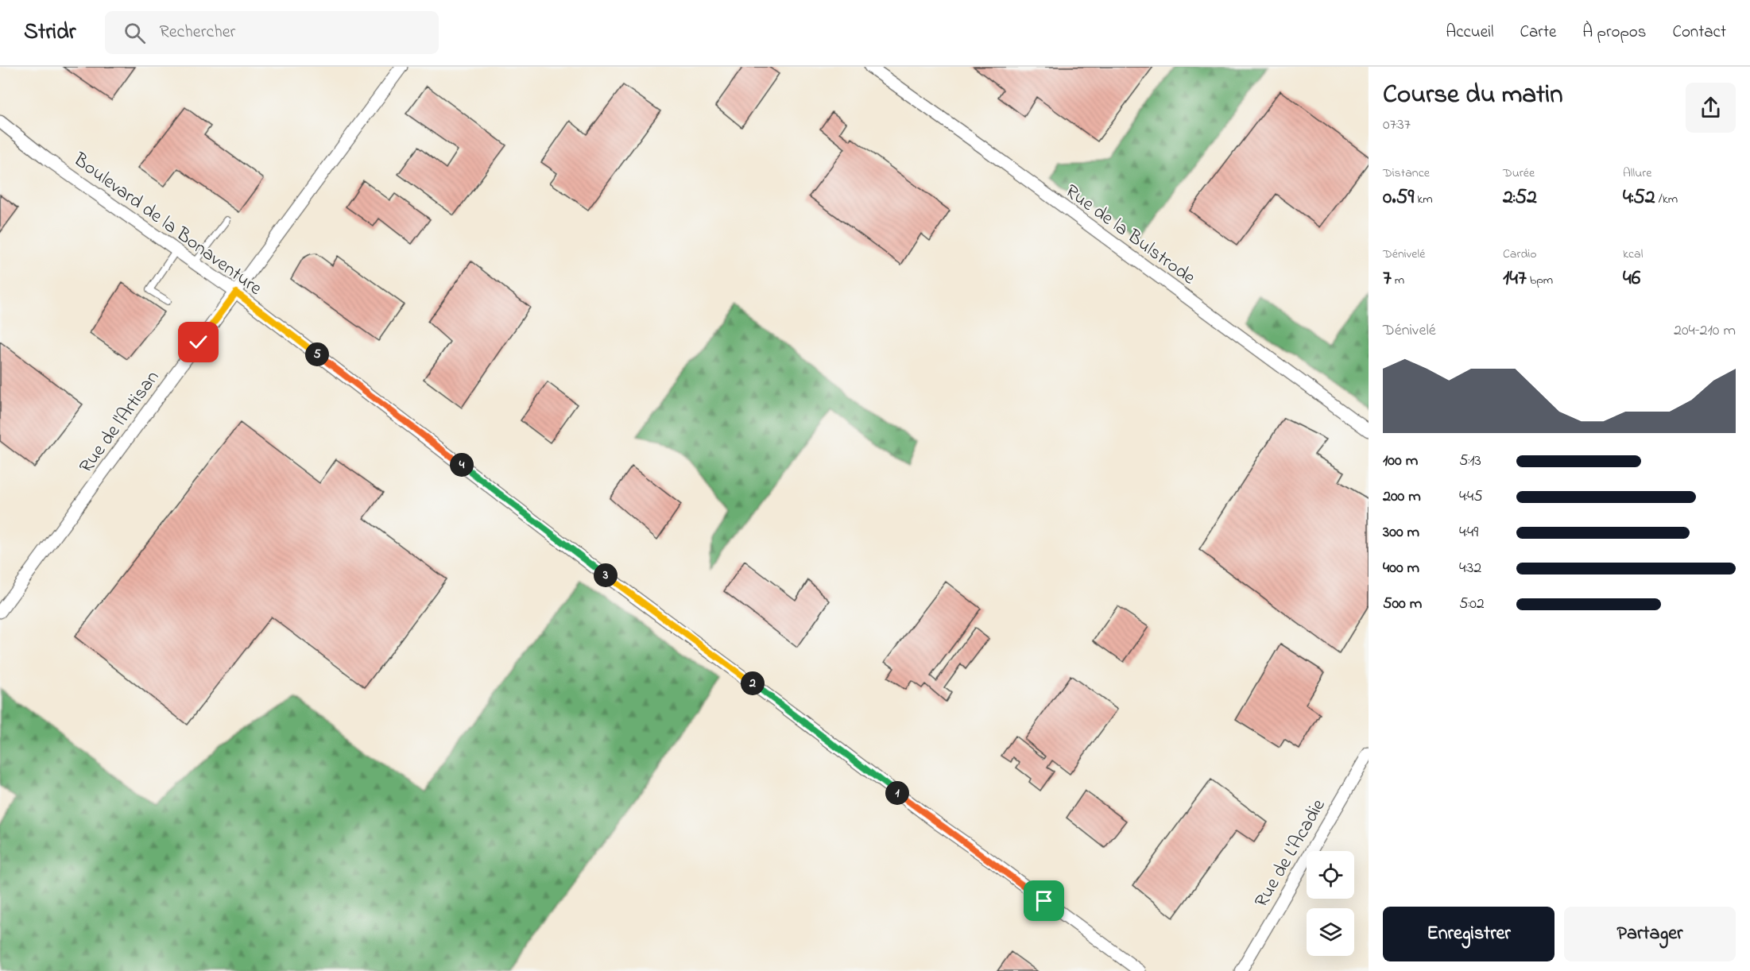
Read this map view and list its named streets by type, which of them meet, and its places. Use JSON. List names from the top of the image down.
{
  "streets": {
    "street": [
      "Boulevard de la Bonaventure",
      "Rue de la Bulstrode",
      "Rue de l'Artisan",
      "Rue de L'Acadie"
    ]
  },
  "crossings": [
    ["Boulevard de la Bonaventure", "Rue de l'Artisan"]
  ],
  "page": {
    "header": "Stridr",
    "search": "Rechercher",
    "nav": [
      "Accueil",
      "Carte",
      "À propos",
      "Contact"
    ],
    "heading": ["Course du matin", "07:37"],
    "stats": [
      ["Distance", "0.59 km"],
      ["Durée", "2:52"],
      ["Allure", "4:52 /km"],
      ["Dénivelé", "7 m"],
      ["Cardio", "147 bpm"],
      ["kcal", "46"]
    ],
    "chart": ["Dénivelé", "204–210 m"],
    "pins": [
      "5",
      "4",
      "3",
      "2",
      "1"
    ],
    "list": [
      {
        "name": "100 m",
        "note": "5:13"
      },
      {
        "name": "200 m",
        "note": "4:45"
      },
      {
        "name": "300 m",
        "note": "4:49"
      },
      {
        "name": "400 m",
        "note": "4:32"
      },
      {
        "name": "500 m",
        "note": "5:02"
      }
    ],
    "buttons": ["Enregistrer", "Partager"]
  }
}
